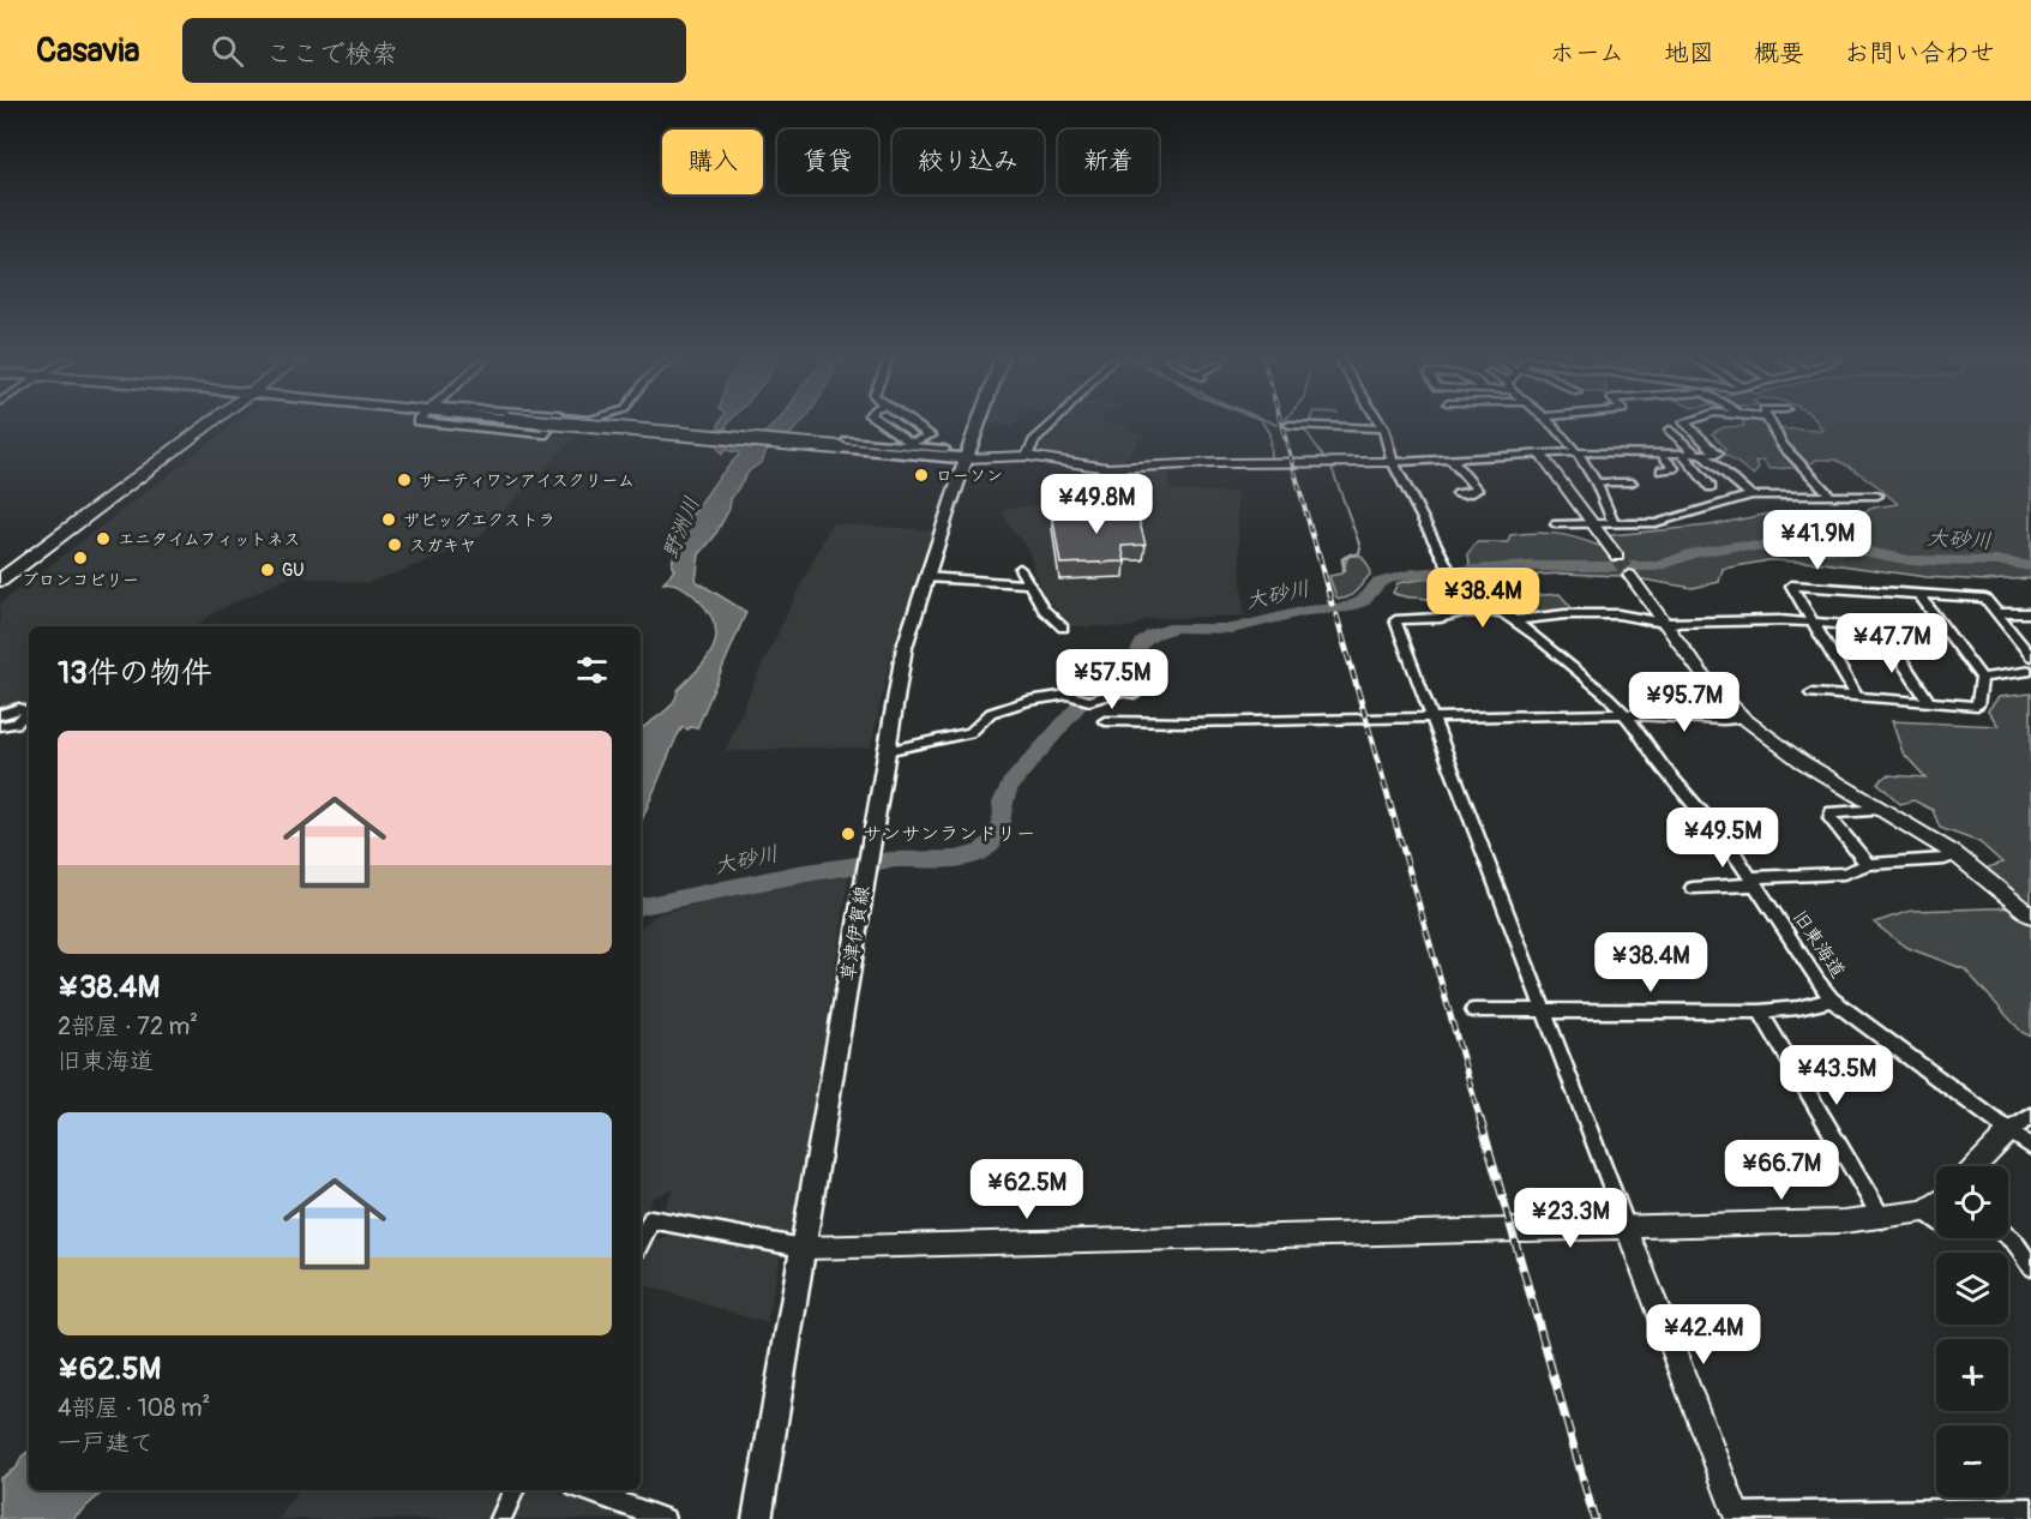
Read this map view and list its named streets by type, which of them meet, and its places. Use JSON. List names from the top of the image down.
{
  "streets": {
    "main road": ["草津伊賀線"],
    "street": ["旧東海道"]
  },
  "water": ["野洲川", "大砂川"],
  "places": [
    "ローソン",
    "サーティワンアイスクリーム",
    "ザビッグエクストラ",
    "エニタイムフィットネス",
    "スガキヤ",
    "ブロンコビリー",
    "GU",
    "サンサンランドリー"
  ],
  "page": {
    "header": "Casavia",
    "search": "ここで検索",
    "nav": [
      "ホーム",
      "地図",
      "概要",
      "お問い合わせ"
    ],
    "chip": [
      "購入",
      "賃貸",
      "絞り込み",
      "新着"
    ],
    "price": [
      "¥49.8M",
      "¥41.9M",
      "¥38.4M",
      "¥47.7M",
      "¥57.5M",
      "¥95.7M",
      "¥49.5M",
      "¥38.4M",
      "¥43.5M",
      "¥66.7M",
      "¥62.5M",
      "¥23.3M",
      "¥42.4M"
    ],
    "heading": "13件の物件",
    "list": [
      {
        "name": "¥38.4M",
        "note": "2部屋 · 72 m² · 旧東海道"
      },
      {
        "name": "¥62.5M",
        "note": "4部屋 · 108 m² · 一戸建て"
      }
    ],
    "map_buttons": ["+", "−"]
  }
}
